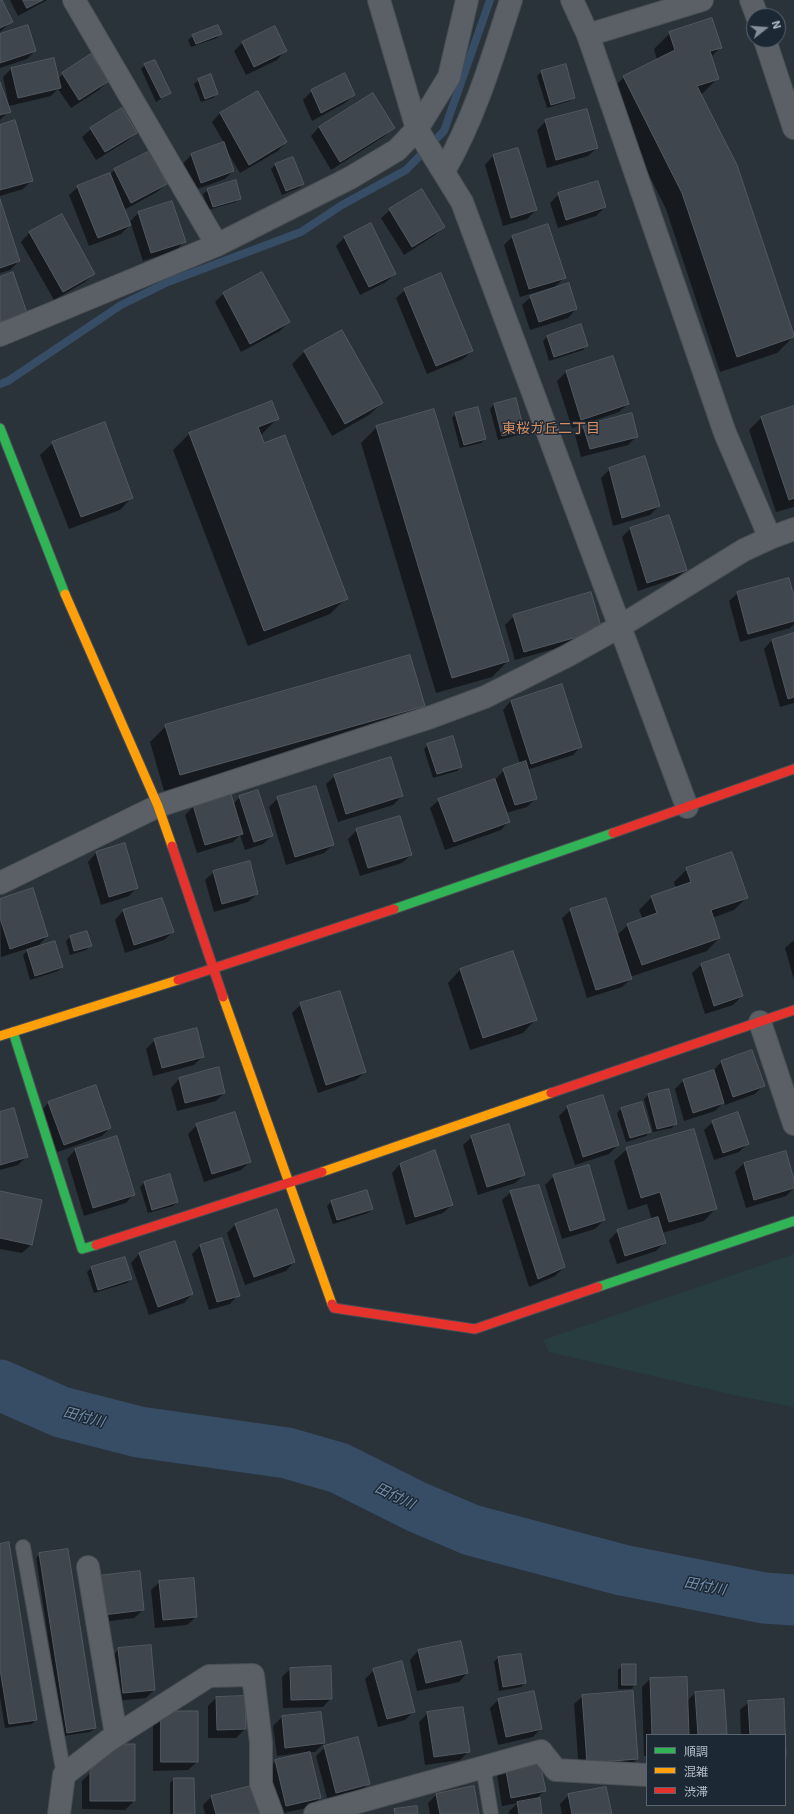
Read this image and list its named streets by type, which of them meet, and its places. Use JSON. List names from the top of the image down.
{
  "districts": ["東桜ガ丘二丁目"],
  "water": ["田付川"],
  "legend": ["順調", "混雑", "渋滞"],
  "north": "right"
}
